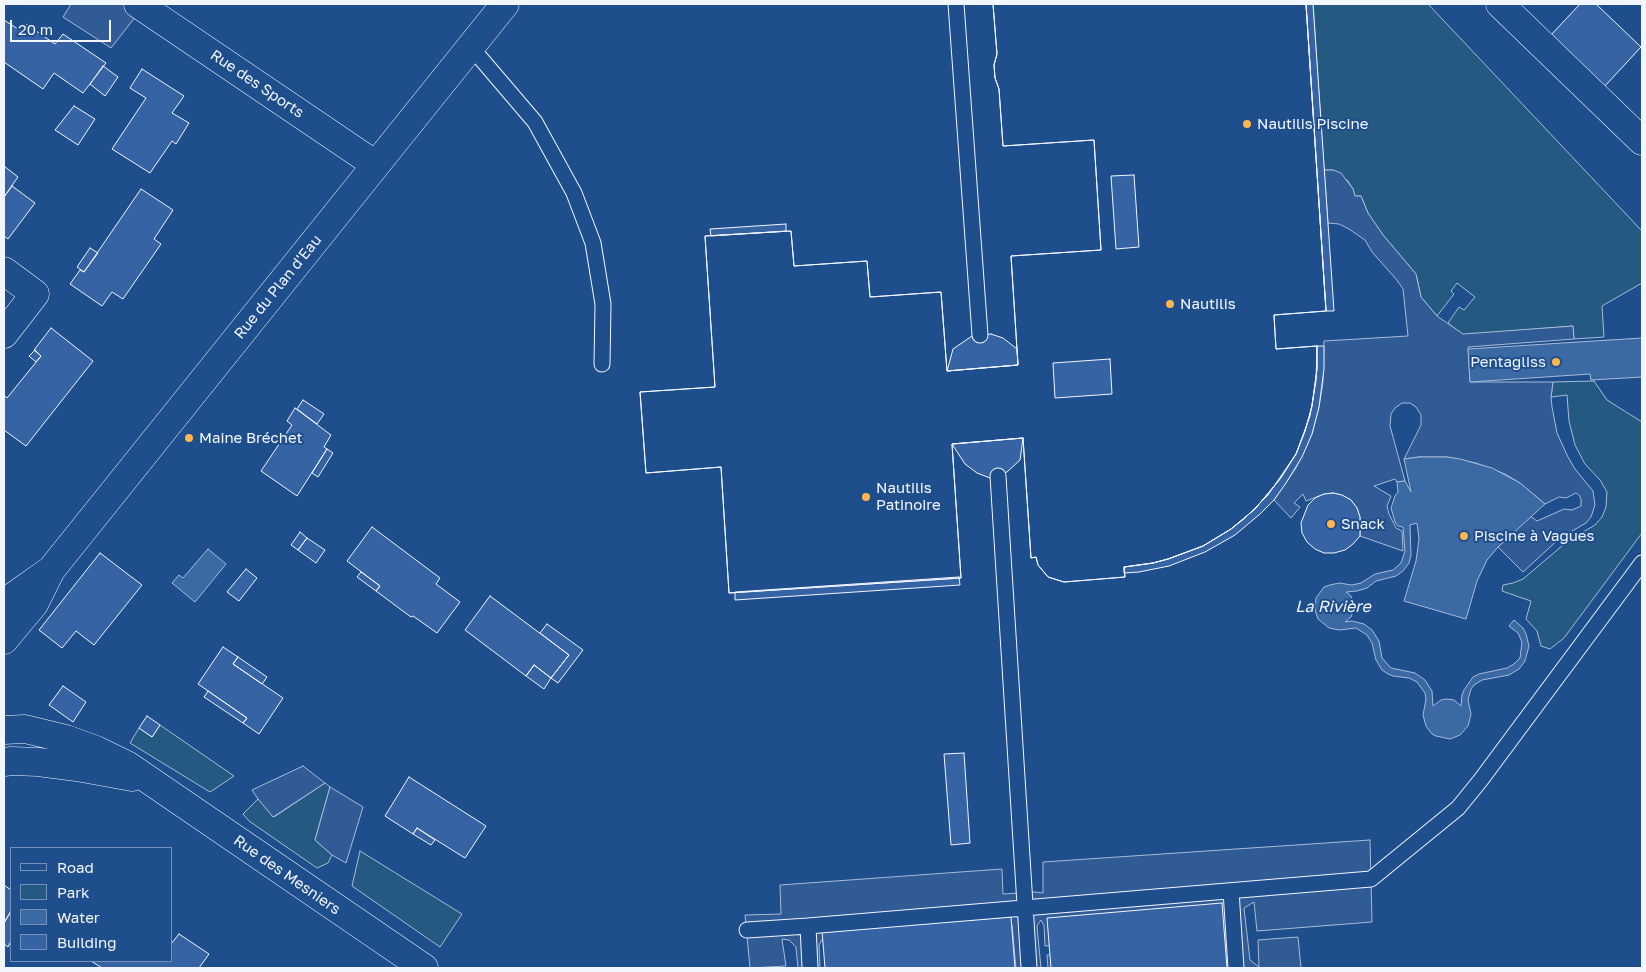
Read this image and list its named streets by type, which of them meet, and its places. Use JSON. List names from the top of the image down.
{
  "streets": {
    "street": ["Rue des Sports", "Rue du Plan d'Eau", "Rue des Mesniers"]
  },
  "crossings": [
    ["Rue des Sports", "Rue du Plan d'Eau"]
  ],
  "water": ["La Rivière"],
  "places": [
    "Nautilis Piscine",
    "Nautilis",
    "Pentagliss",
    "Maine Bréchet",
    "Nautilis Patinoire",
    "Snack",
    "Piscine à Vagues"
  ],
  "legend": [
    "Road",
    "Park",
    "Water",
    "Building"
  ],
  "scale_bar": "20 m"
}
